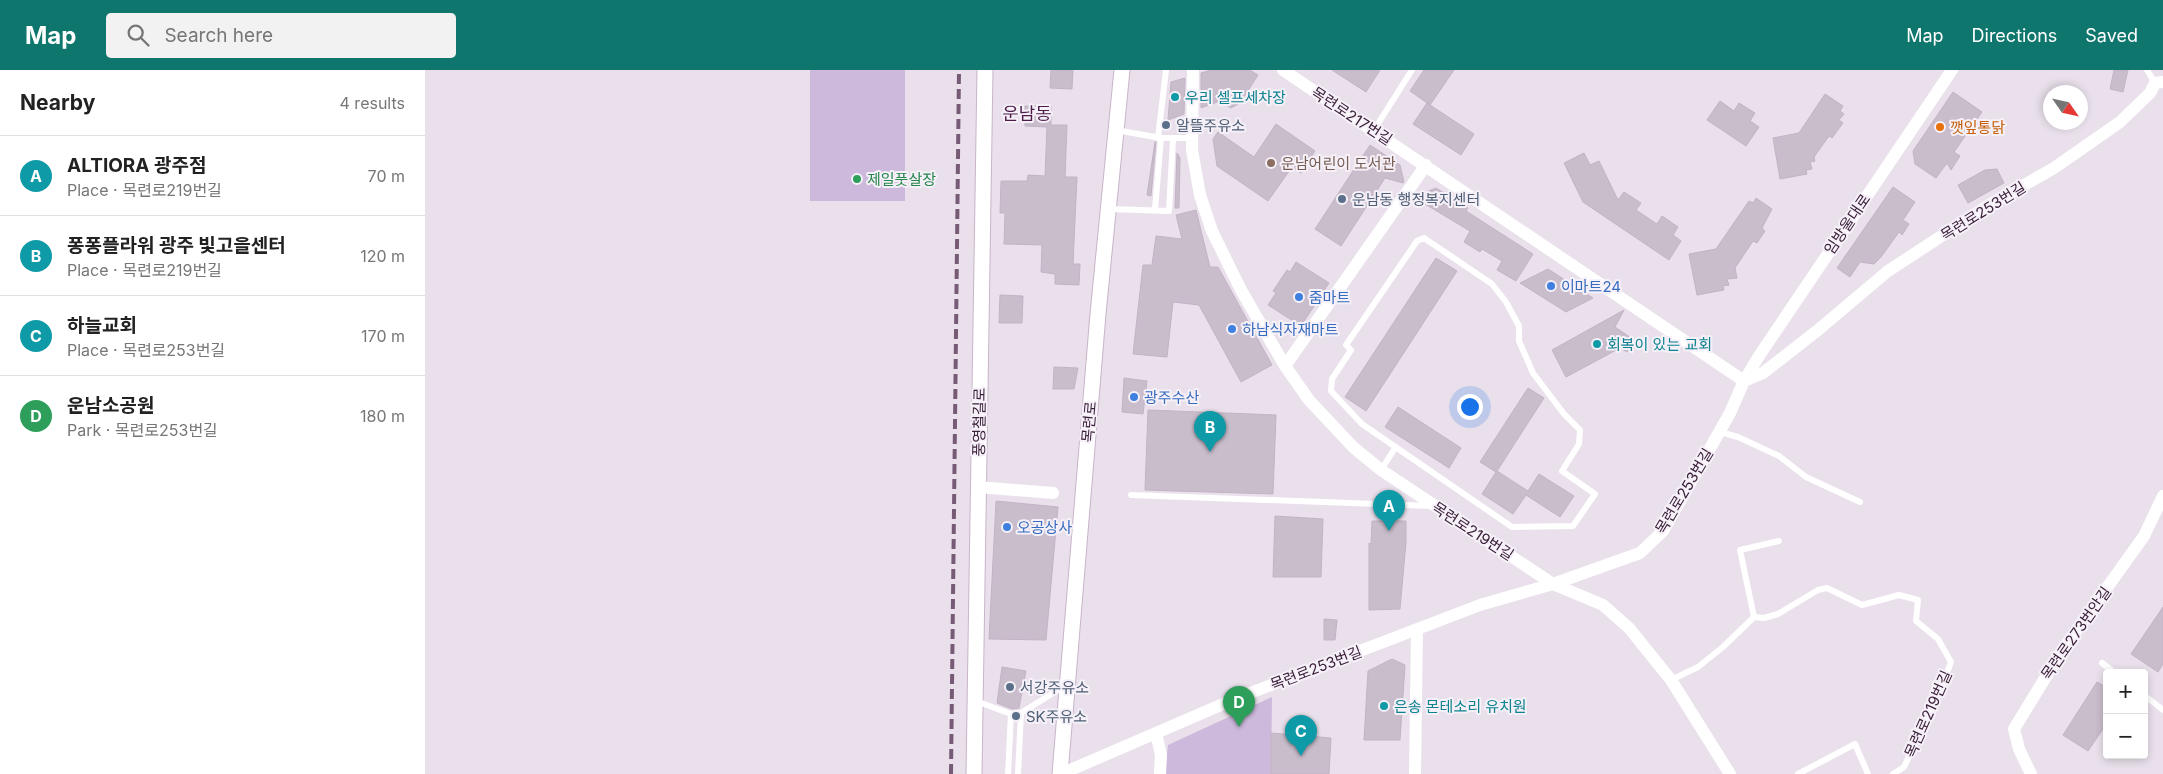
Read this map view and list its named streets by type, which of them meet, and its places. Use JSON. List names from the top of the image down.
{
  "streets": {
    "main road": ["풍영철길로", "목련로"],
    "street": [
      "목련로217번길",
      "목련로253번길",
      "임방울대로",
      "목련로219번길",
      "목련로273번안길"
    ]
  },
  "crossings": [
    ["목련로217번길", "목련로253번길"],
    ["목련로217번길", "임방울대로"],
    ["목련로253번길", "임방울대로"],
    ["목련로253번길", "목련로"],
    ["목련로253번길", "목련로219번길"]
  ],
  "districts": ["운남동"],
  "places": [
    "우리 셀프세차장",
    "알뜰주유소",
    "깻잎통닭",
    "운남어린이 도서관",
    "제일풋살장",
    "운남동 행정복지센터",
    "이마트24",
    "줌마트",
    "하남식자재마트",
    "회복이 있는 교회",
    "광주수산",
    "오공상사",
    "서강주유소",
    "은송 몬테소리 유치원",
    "SK주유소"
  ],
  "north": "bottom right",
  "page": {
    "header": "Map",
    "search": "Search here",
    "nav": ["Map", "Directions", "Saved"],
    "heading": ["Nearby", "4 results"],
    "list": [
      {
        "mark": "A",
        "name": "ALTIORA 광주점",
        "note": "Place · 목련로219번길",
        "value": "70 m"
      },
      {
        "mark": "B",
        "name": "퐁퐁플라워 광주 빛고을센터",
        "note": "Place · 목련로219번길",
        "value": "120 m"
      },
      {
        "mark": "C",
        "name": "하늘교회",
        "note": "Place · 목련로253번길",
        "value": "170 m"
      },
      {
        "mark": "D",
        "name": "운남소공원",
        "note": "Park · 목련로253번길",
        "value": "180 m"
      }
    ],
    "pins": [
      "B",
      "A",
      "D",
      "C"
    ],
    "map_buttons": ["+", "−"]
  }
}
